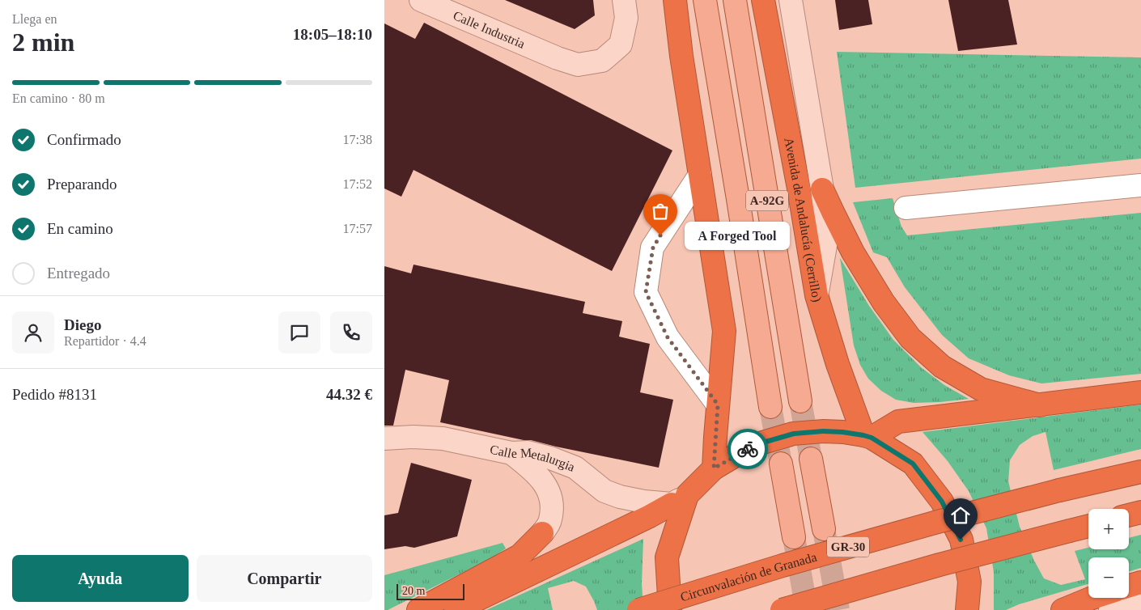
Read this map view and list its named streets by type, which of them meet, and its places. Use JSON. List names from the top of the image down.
{
  "streets": {
    "highway": ["Avenida de Andalucía (Cerrillo)", "GR-30", "Circunvalación de Granada"],
    "main road": ["A-92G"],
    "street": ["Calle Industria", "Calle Metalurgia"]
  },
  "places": ["A Forged Tool"],
  "scale_bar": "20 m",
  "page": {
    "heading": ["2 min", "Llega en", "18:05–18:10"],
    "panel": [
      "Diego",
      "Repartidor · 4.4",
      "Pedido #8131",
      "44.32 €"
    ],
    "bar": "En camino · 80 m",
    "list": [
      ["Confirmado", "17:38"],
      ["Preparando", "17:52"],
      ["En camino", "17:57"],
      "Entregado"
    ],
    "bubble": "A Forged Tool",
    "map_buttons": ["+", "−"],
    "buttons": ["Ayuda", "Compartir"],
    "scale": "20 m"
  }
}
